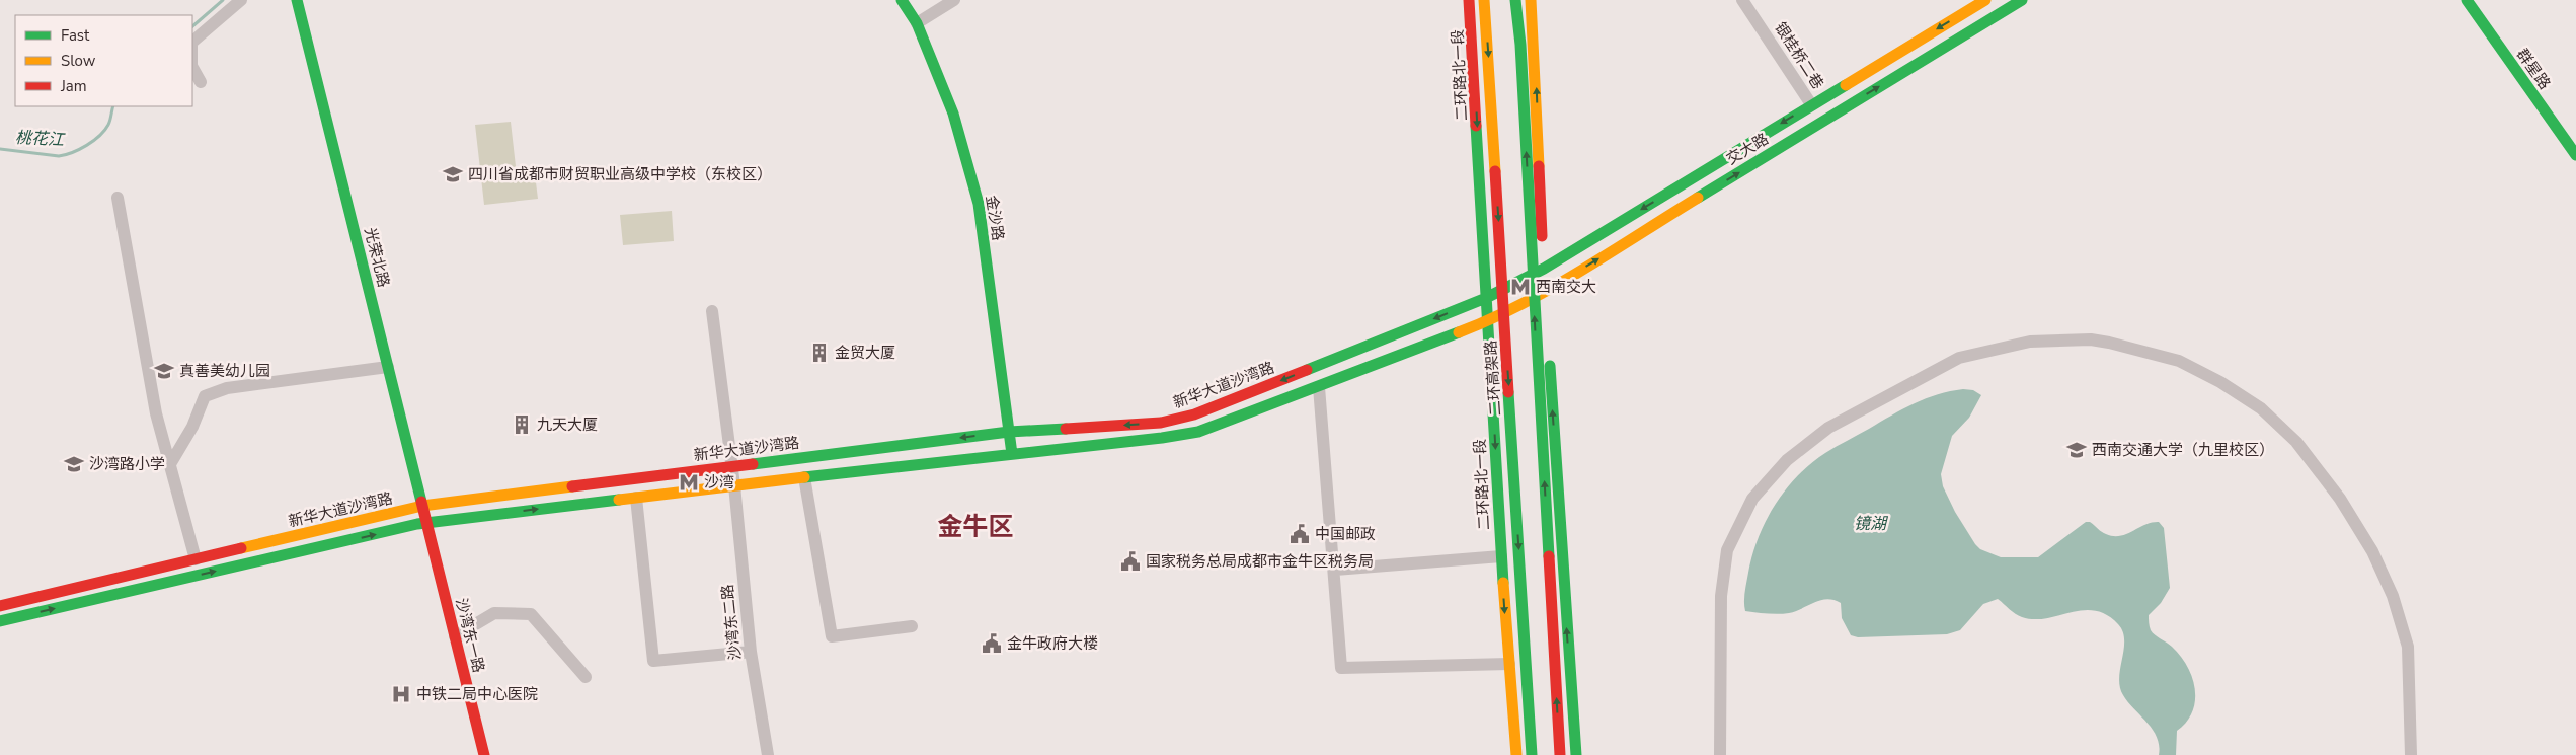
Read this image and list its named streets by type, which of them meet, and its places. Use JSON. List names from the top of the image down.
{
  "streets": {
    "main road": [
      "群星路",
      "二环路北一段",
      "交大路",
      "金沙路",
      "光荣北路",
      "二环高架路",
      "新华大道沙湾路",
      "沙湾东一路"
    ],
    "street": ["银桂桥二巷", "沙湾东二路"]
  },
  "crossings": [
    ["银桂桥二巷", "交大路"],
    ["二环路北一段", "交大路"],
    ["二环路北一段", "新华大道沙湾路"],
    ["交大路", "新华大道沙湾路"],
    ["金沙路", "新华大道沙湾路"],
    ["光荣北路", "新华大道沙湾路"],
    ["光荣北路", "沙湾东一路"],
    ["新华大道沙湾路", "沙湾东二路"],
    ["新华大道沙湾路", "沙湾东一路"]
  ],
  "districts": ["金牛区"],
  "water": ["桃花江", "镜湖"],
  "places": {
    "school or university": [
      "四川省成都市财贸职业高级中学校（东校区）",
      "真善美幼儿园",
      "西南交通大学（九里校区）",
      "沙湾路小学"
    ],
    "metro station": ["西南交大", "沙湾"],
    "building": ["金贸大厦", "九天大厦"],
    "public building": ["中国邮政", "国家税务总局成都市金牛区税务局", "金牛政府大楼"],
    "hospital": ["中铁二局中心医院"]
  },
  "legend": ["Fast", "Slow", "Jam"]
}
